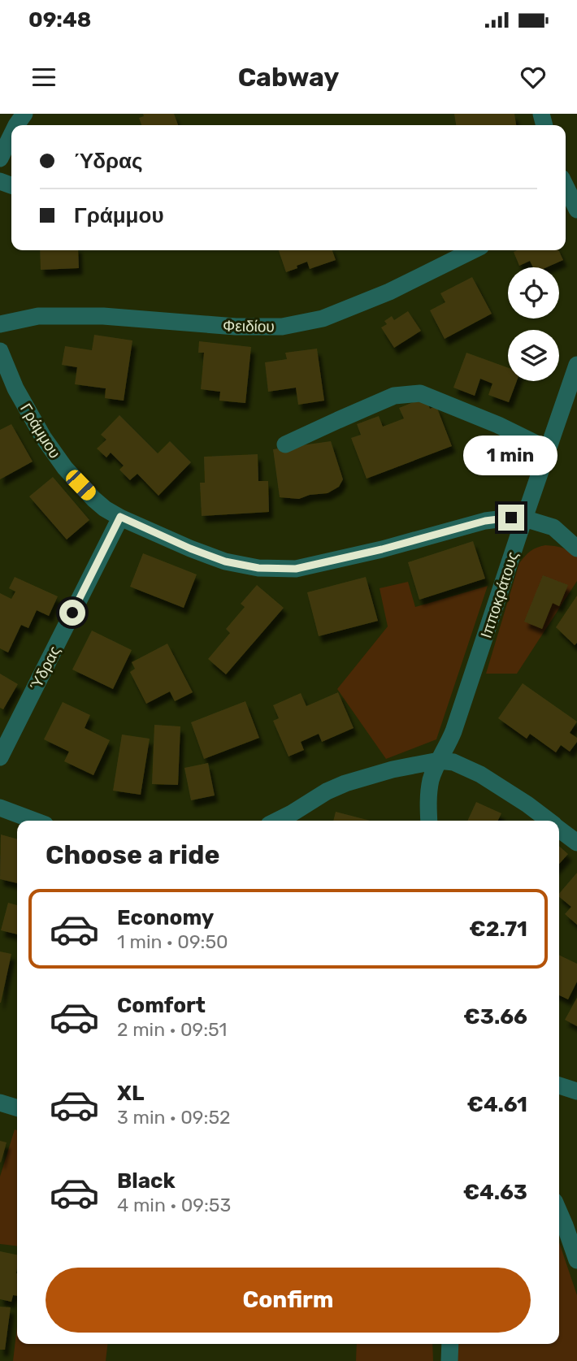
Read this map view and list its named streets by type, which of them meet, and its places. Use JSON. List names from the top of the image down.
{
  "streets": {
    "street": [
      "Φειδίου",
      "Γράμμου",
      "Ιπποκράτους",
      "Ύδρας"
    ]
  },
  "crossings": [
    ["Γράμμου", "Ιπποκράτους"],
    ["Γράμμου", "Ύδρας"]
  ],
  "page": {
    "status": "09:48",
    "header": "Cabway",
    "banner": ["Ύδρας", "Γράμμου"],
    "bubble": "1 min",
    "heading": "Choose a ride",
    "list": [
      {
        "name": "Economy",
        "note": "1 min · 09:50",
        "value": "€2.71"
      },
      {
        "name": "Comfort",
        "note": "2 min · 09:51",
        "value": "€3.66"
      },
      {
        "name": "XL",
        "note": "3 min · 09:52",
        "value": "€4.61"
      },
      {
        "name": "Black",
        "note": "4 min · 09:53",
        "value": "€4.63"
      }
    ],
    "buttons": "Confirm"
  }
}
